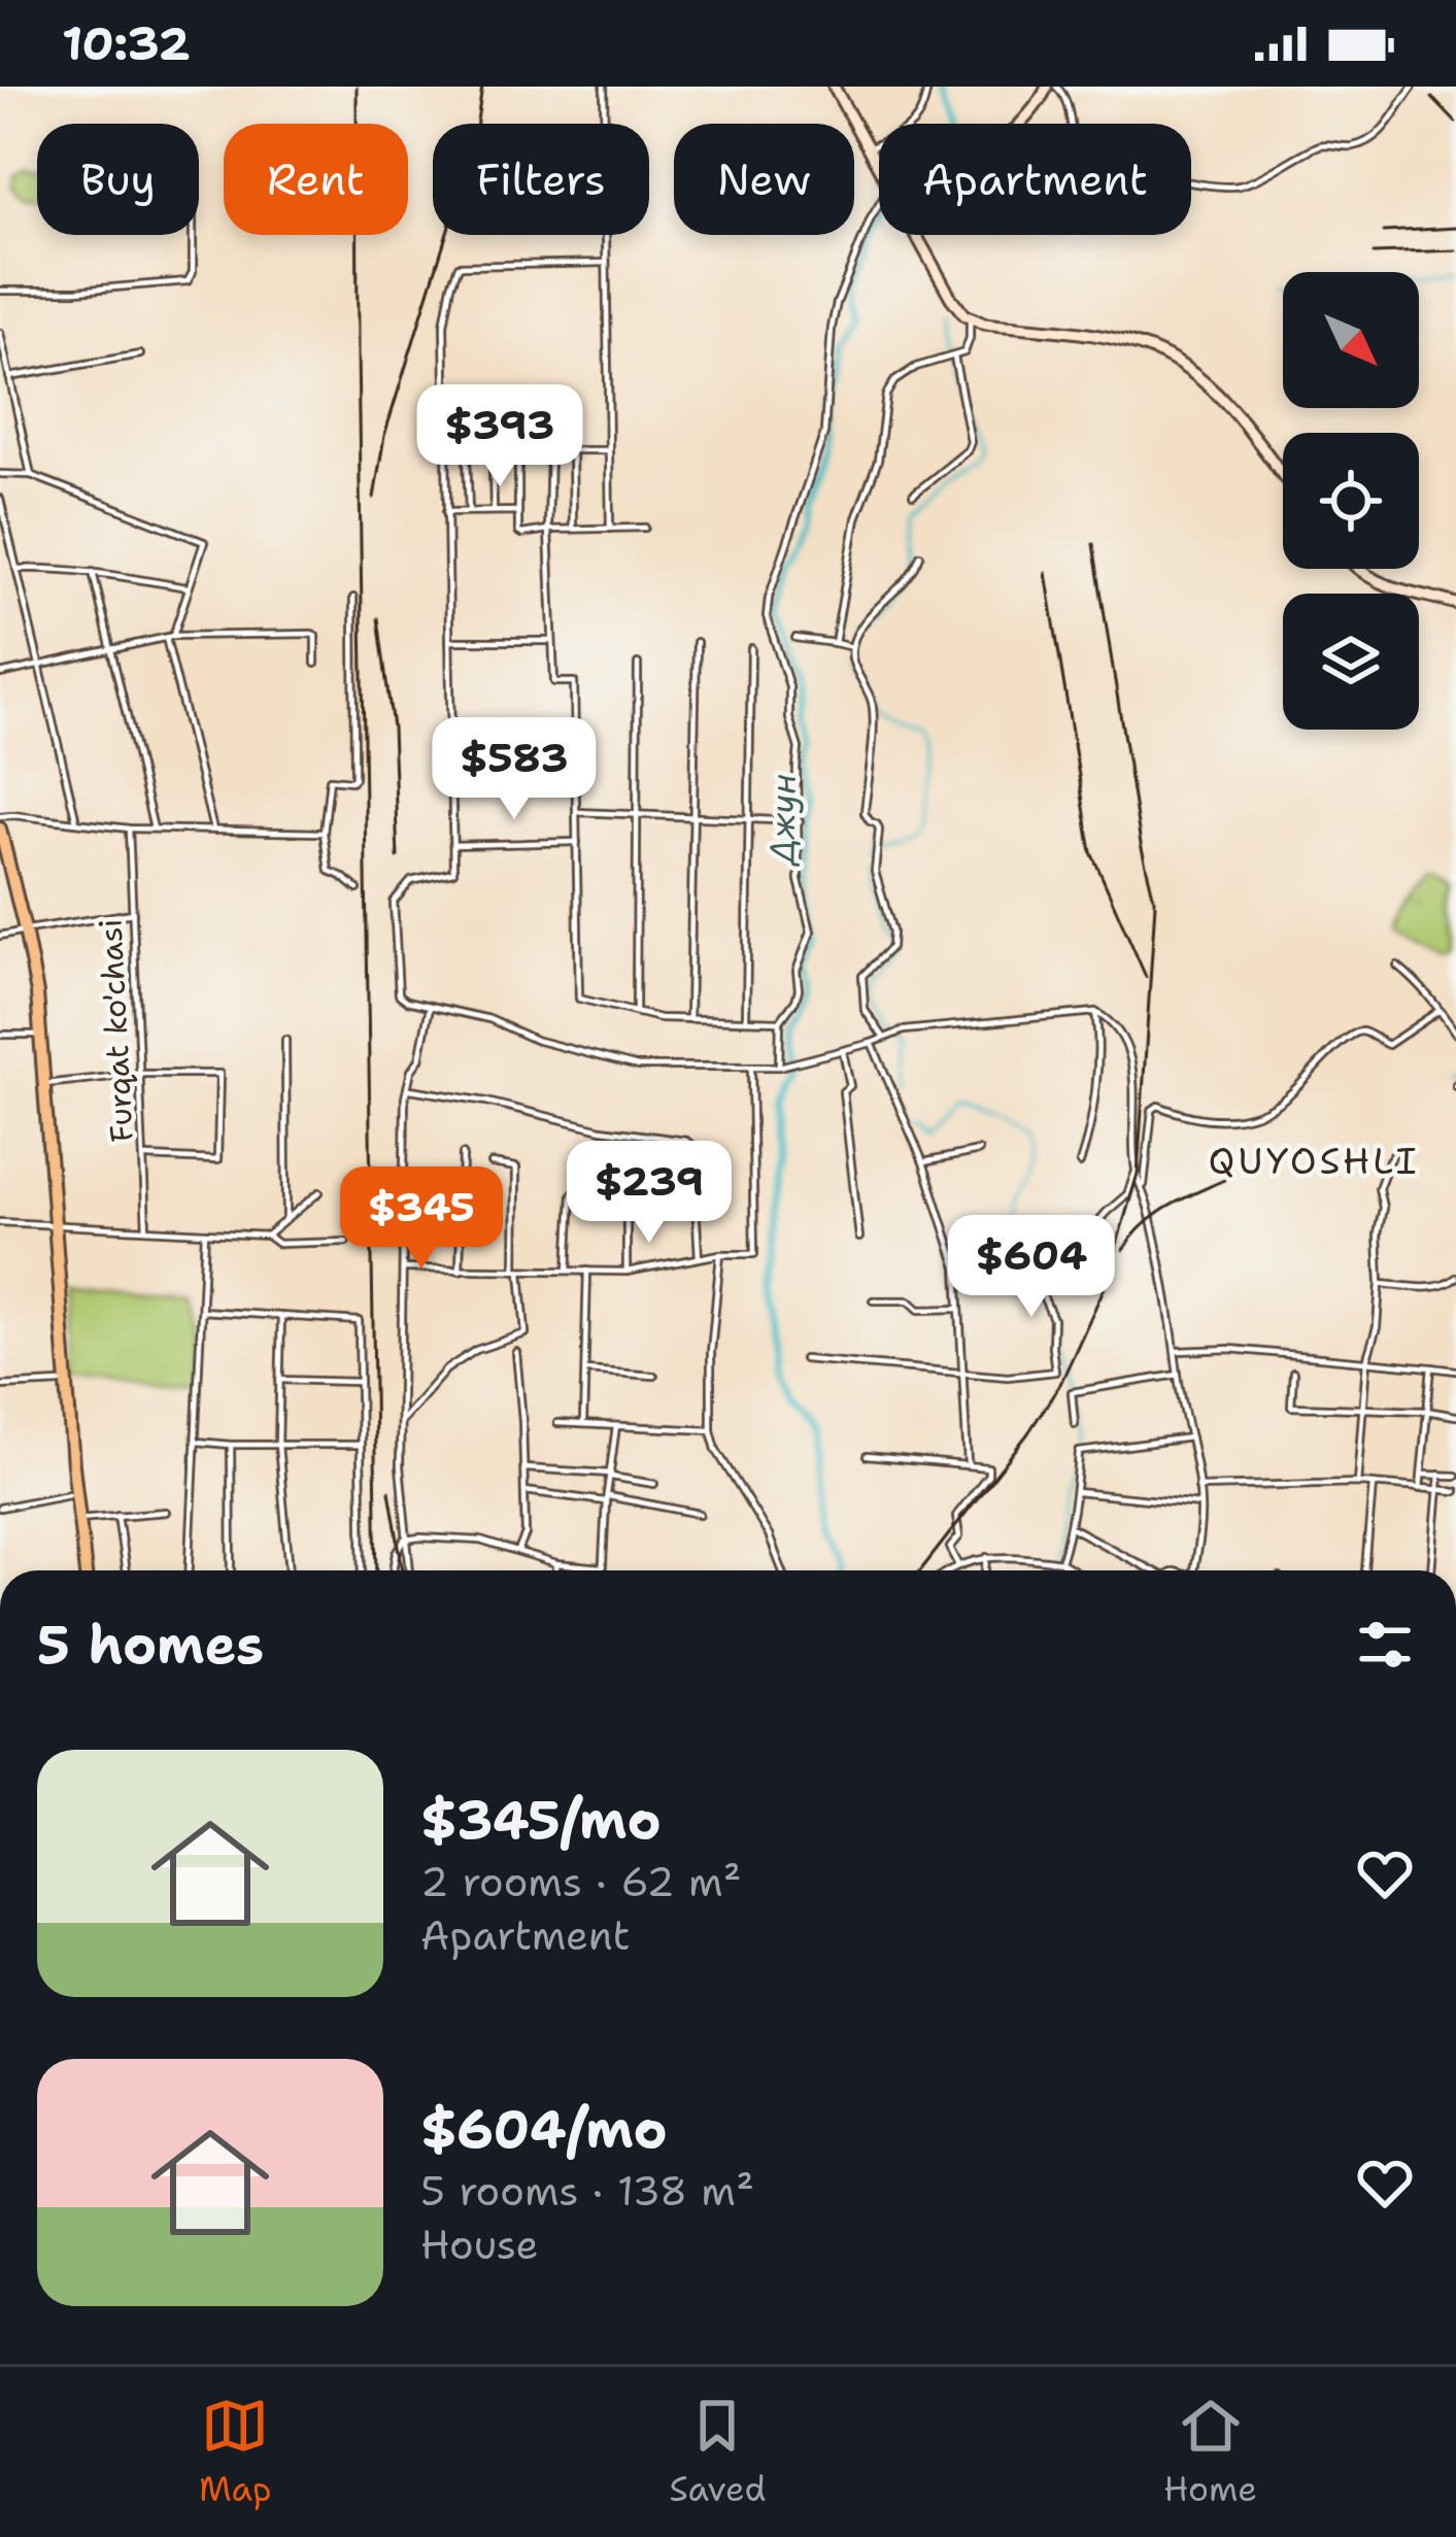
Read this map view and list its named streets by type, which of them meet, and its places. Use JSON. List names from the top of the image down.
{
  "streets": {
    "street": ["Furqat ko'chasi"]
  },
  "districts": ["QUYOSHLI"],
  "water": ["Джун"],
  "north": "bottom right",
  "page": {
    "status": "10:32",
    "chip": [
      "Buy",
      "Rent",
      "Filters",
      "New",
      "Apartment"
    ],
    "price": [
      "$393",
      "$583",
      "$239",
      "$345",
      "$604"
    ],
    "heading": "5 homes",
    "list": [
      {
        "name": "$345/mo",
        "note": "2 rooms · 62 m² · Apartment"
      },
      {
        "name": "$604/mo",
        "note": "5 rooms · 138 m² · House"
      }
    ],
    "tabs": ["Map", "Saved", "Home"]
  }
}
